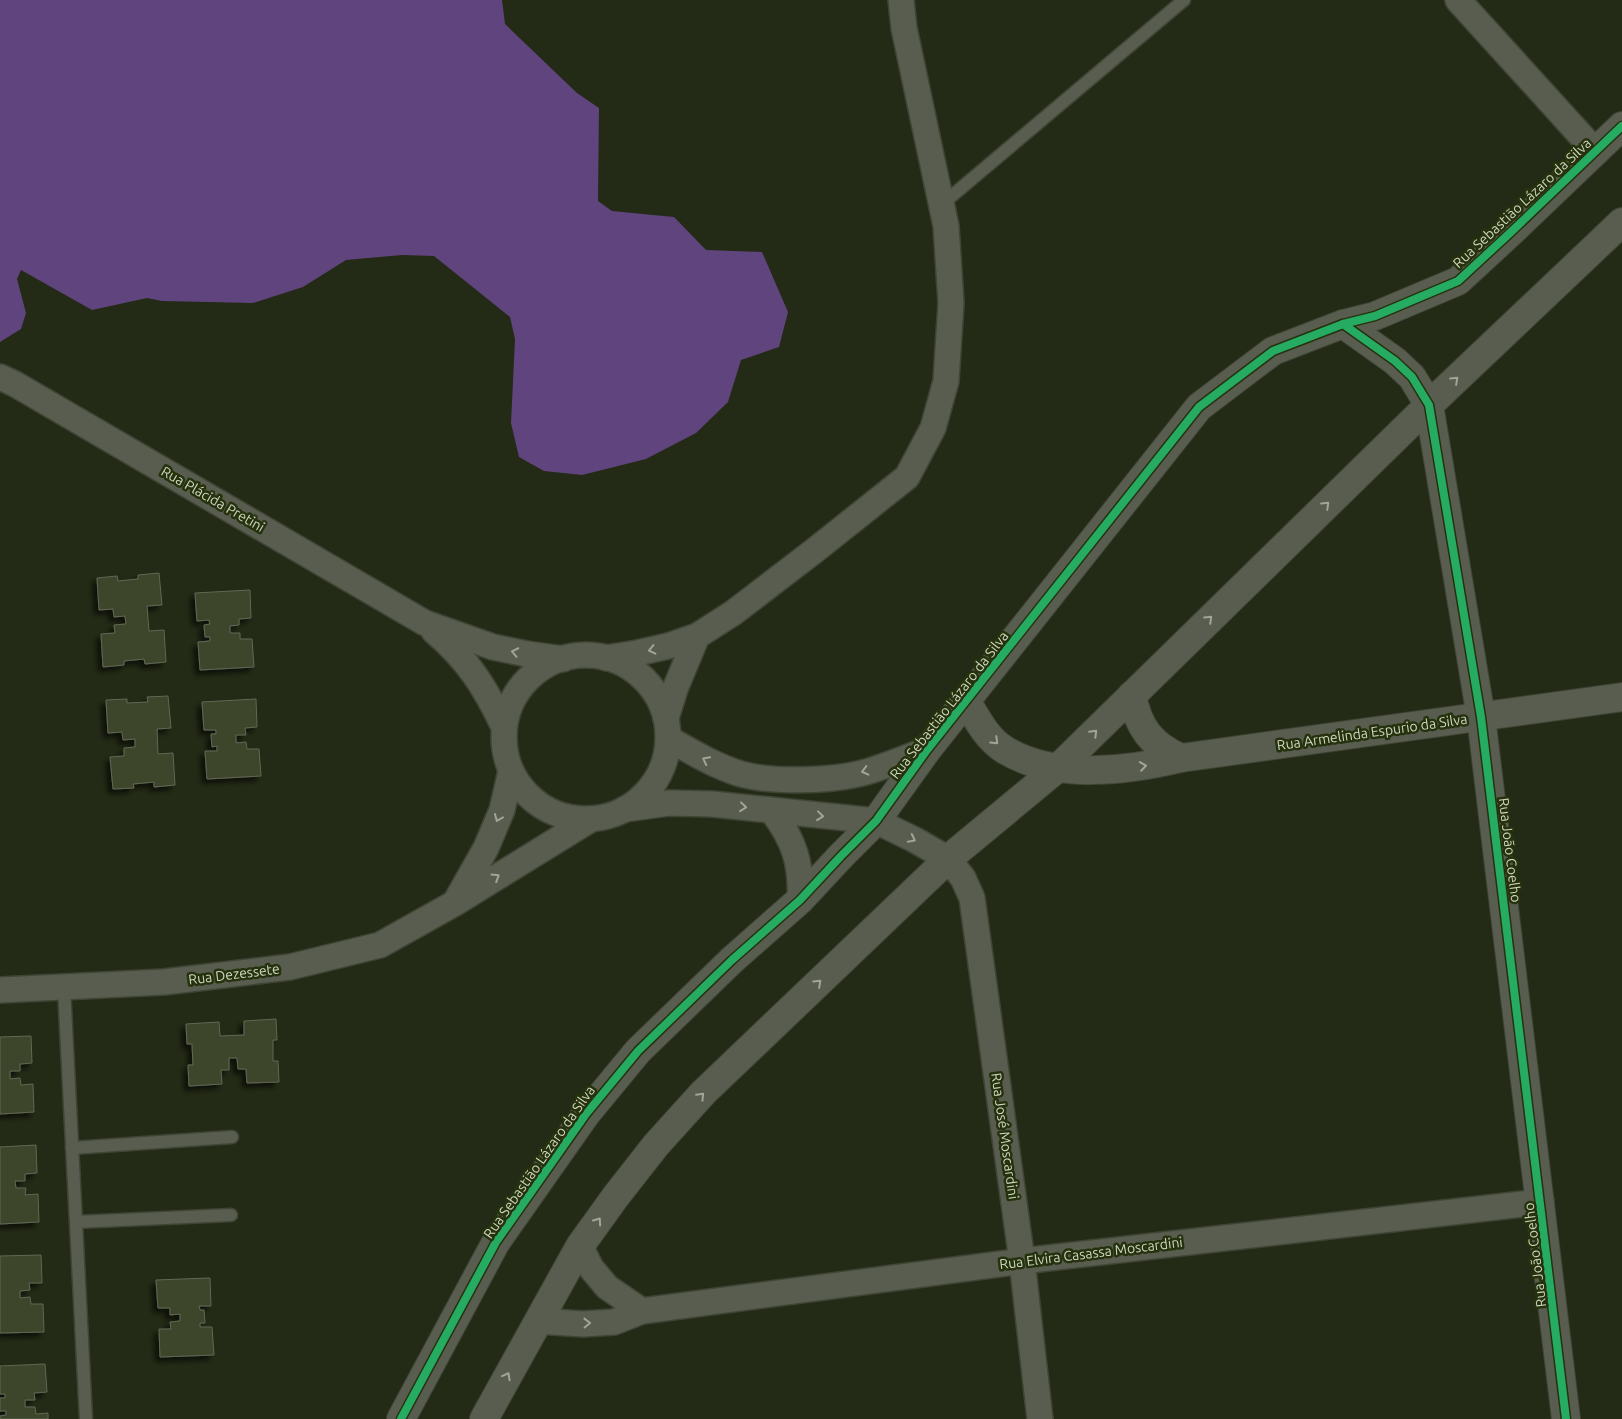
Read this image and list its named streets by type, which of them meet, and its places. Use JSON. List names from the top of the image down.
{
  "streets": {
    "street": [
      "Rua Sebastião Lázaro da Silva",
      "Rua Plácida Pretini",
      "Rua Armelinda Espurio da Silva",
      "Rua João Coelho",
      "Rua Dezessete",
      "Rua José Moscardini",
      "Rua Elvira Casassa Moscardini"
    ]
  },
  "crossings": [
    ["Rua Sebastião Lázaro da Silva", "Rua Armelinda Espurio da Silva"],
    ["Rua Sebastião Lázaro da Silva", "Rua João Coelho"],
    ["Rua Plácida Pretini", "Rua Dezessete"],
    ["Rua Armelinda Espurio da Silva", "Rua João Coelho"],
    ["Rua João Coelho", "Rua Elvira Casassa Moscardini"],
    ["Rua José Moscardini", "Rua Elvira Casassa Moscardini"]
  ]
}
